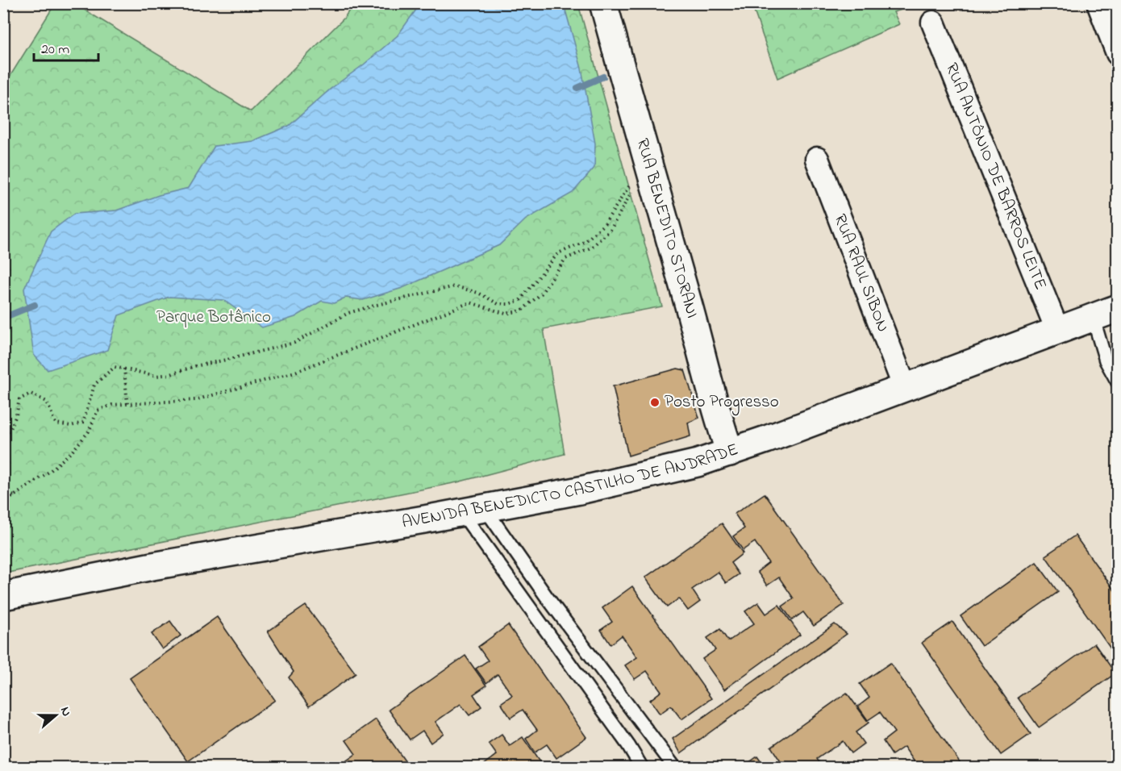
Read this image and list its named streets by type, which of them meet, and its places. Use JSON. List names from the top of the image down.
{
  "streets": {
    "main road": ["RUA BENEDITO STORANI", "AVENIDA BENEDICTO CASTILHO DE ANDRADE"],
    "street": ["RUA ANTÔNIO DE BARROS LEITE", "RUA RAUL SIBON"]
  },
  "crossings": [
    ["RUA ANTÔNIO DE BARROS LEITE", "AVENIDA BENEDICTO CASTILHO DE ANDRADE"],
    ["RUA BENEDITO STORANI", "AVENIDA BENEDICTO CASTILHO DE ANDRADE"],
    ["RUA RAUL SIBON", "AVENIDA BENEDICTO CASTILHO DE ANDRADE"]
  ],
  "parks": ["Parque Botânico"],
  "places": ["Posto Progresso"],
  "scale_bar": "20 m",
  "north": "right"
}
